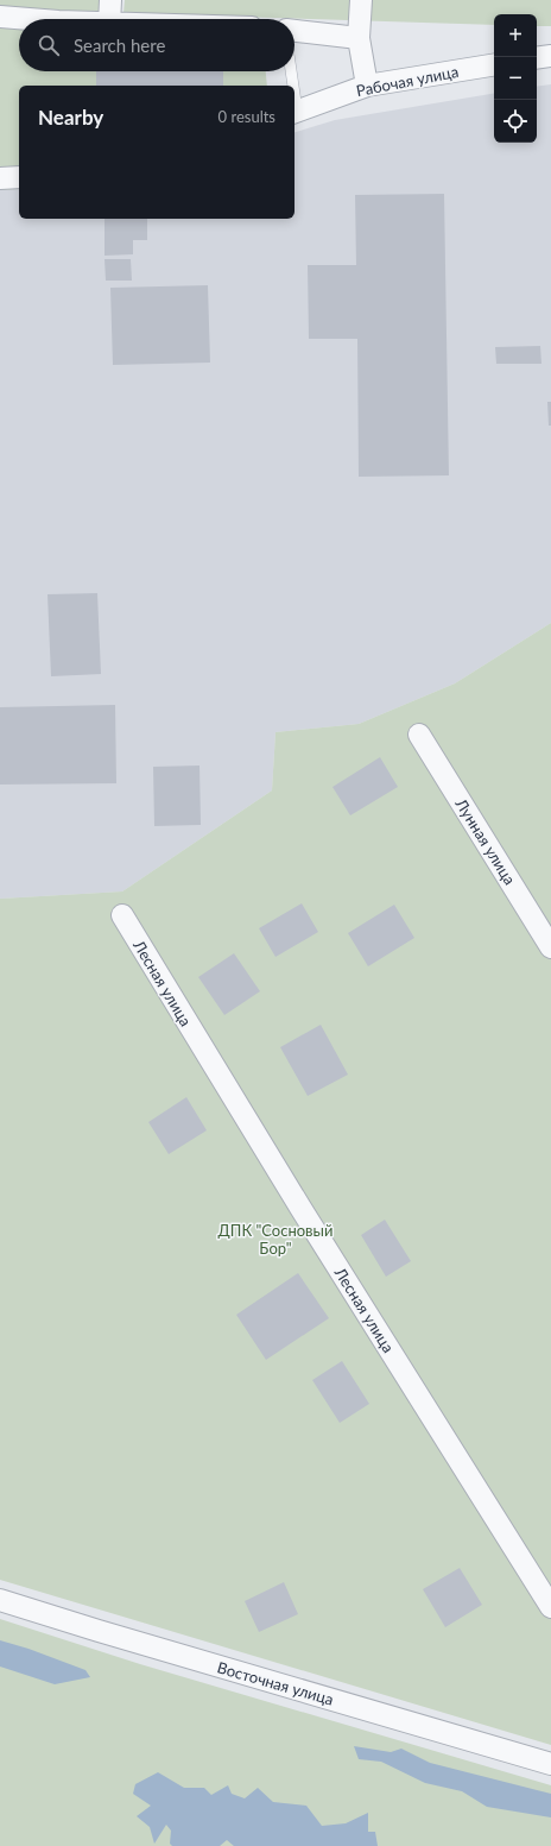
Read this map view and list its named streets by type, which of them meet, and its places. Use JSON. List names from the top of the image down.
{
  "streets": {
    "street": [
      "Рабочая улица",
      "Лунная улица",
      "Лесная улица",
      "Восточная улица"
    ]
  },
  "parks": ["ДПК \"Сосновый Бор\""],
  "page": {
    "map_buttons": ["+", "−"],
    "search": "Search here",
    "heading": ["Nearby", "0 results"]
  }
}
